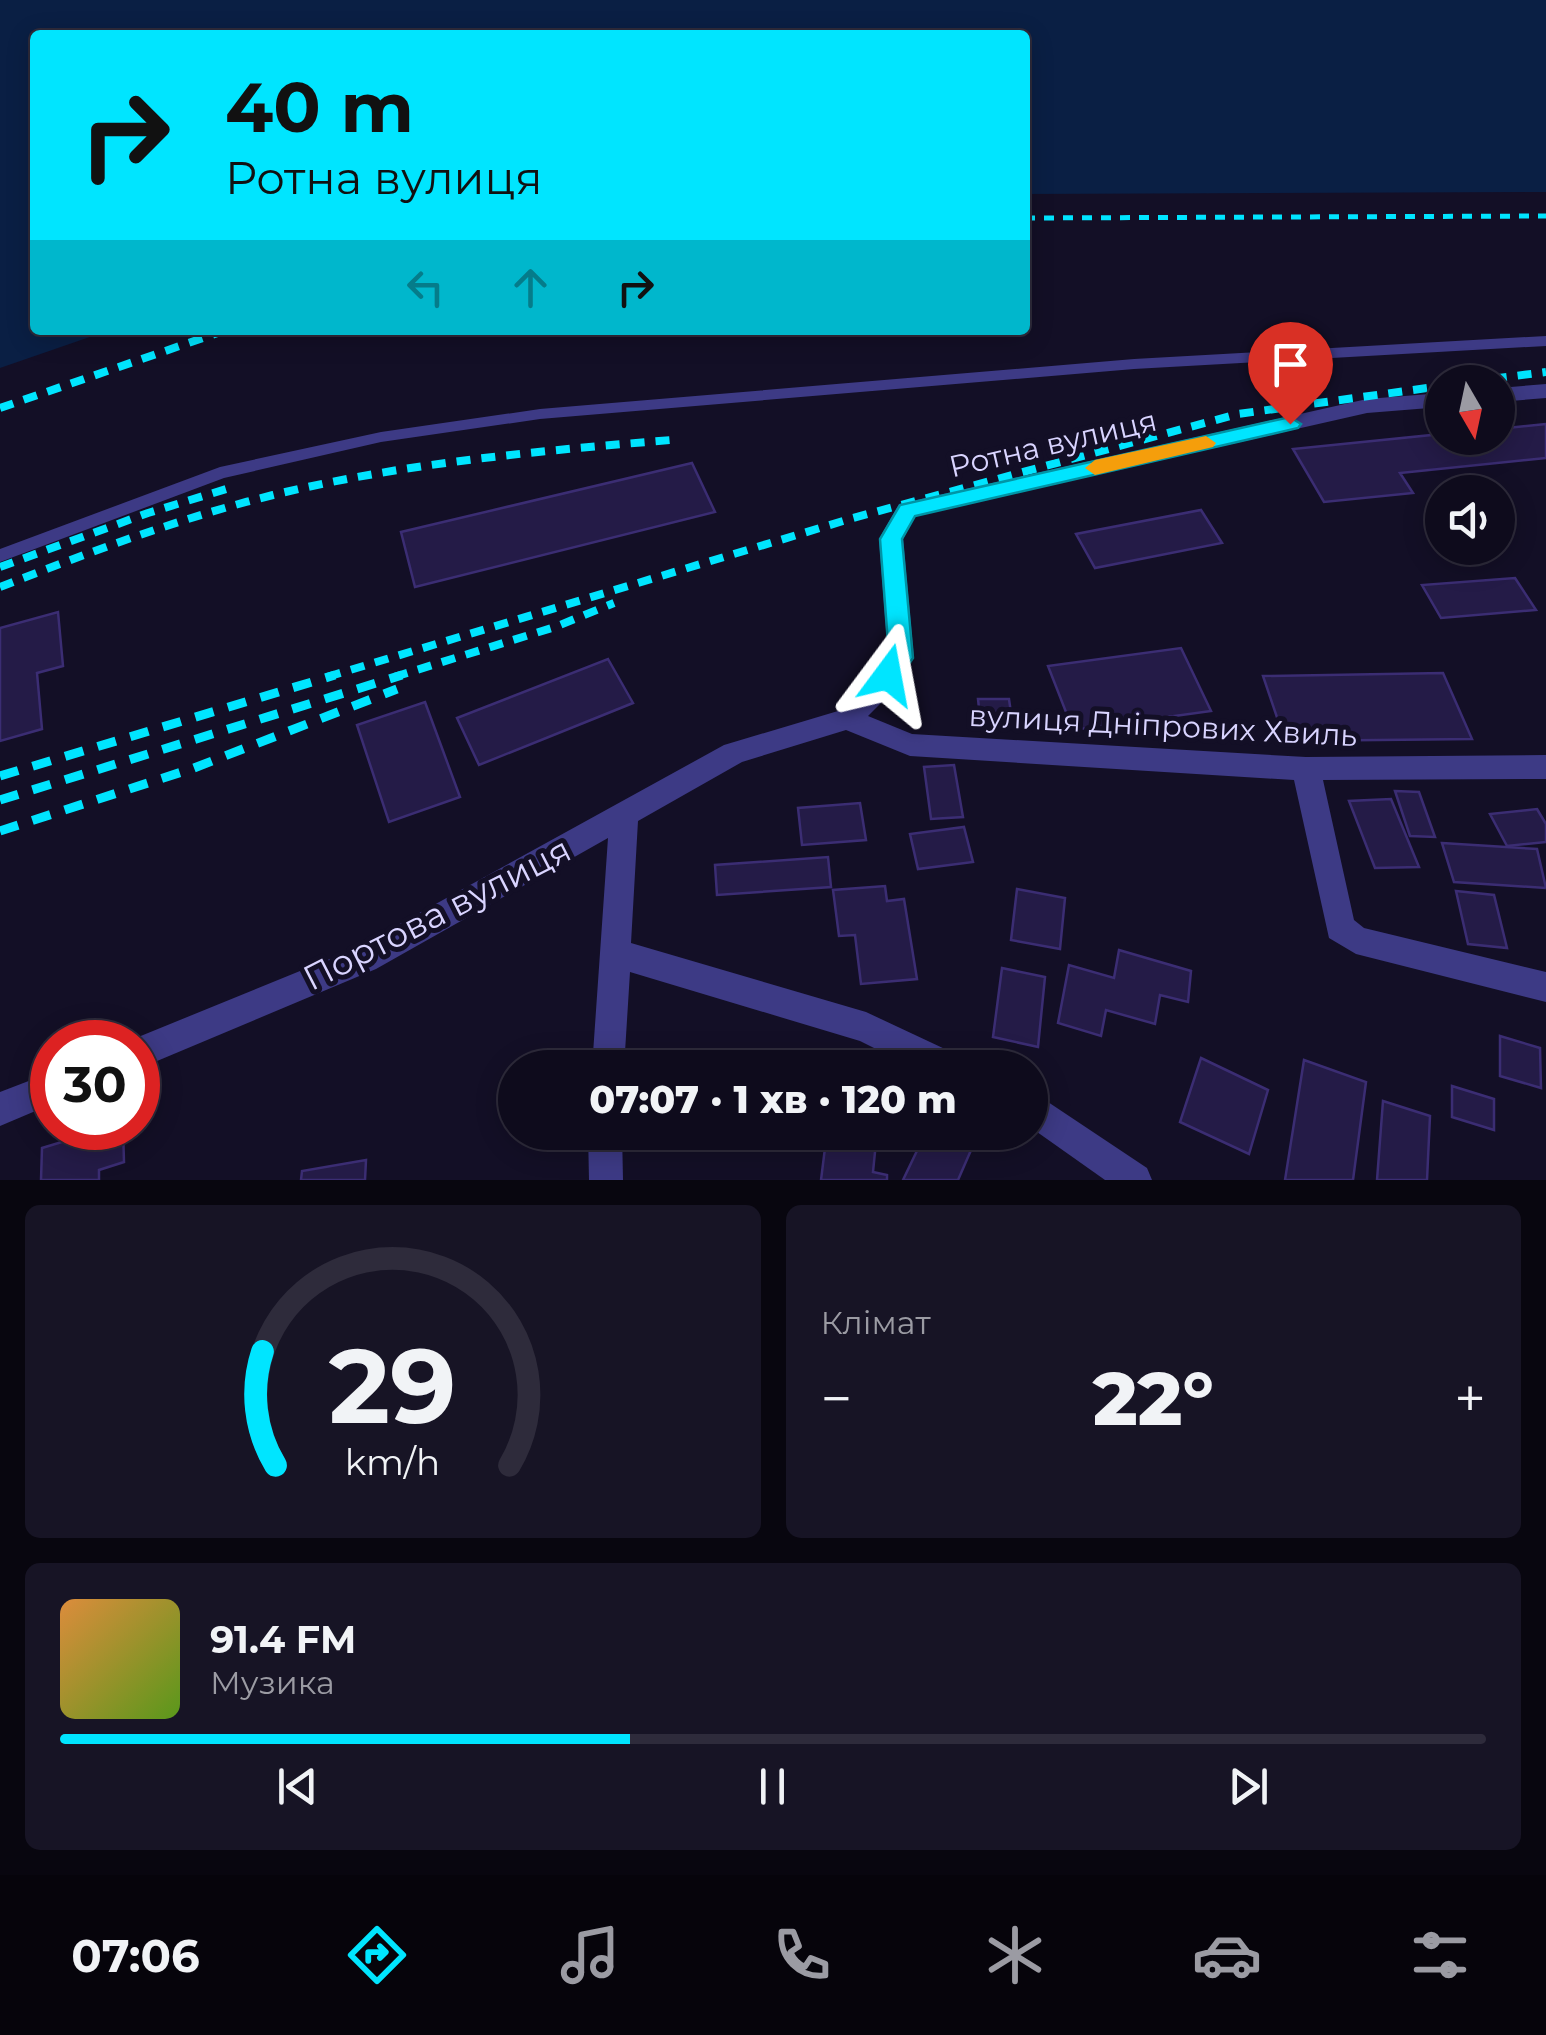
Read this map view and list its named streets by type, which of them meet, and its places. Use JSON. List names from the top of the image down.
{
  "streets": {
    "street": ["Ротна вулиця", "вулиця Дніпрових Хвиль", "Портова вулиця"]
  },
  "crossings": [
    ["Ротна вулиця", "вулиця Дніпрових Хвиль"]
  ],
  "north": "bottom",
  "page": {
    "turn": ["40 m", "Ротна вулиця"],
    "limit": "30",
    "trip": "07:07 · 1 хв · 120 m",
    "tile": "Клімат",
    "heat": ["−", "22°", "+"],
    "song": ["91.4 FM", "Музика"],
    "tabs": "07:06",
    "gauge": ["29", "km/h"]
  }
}
